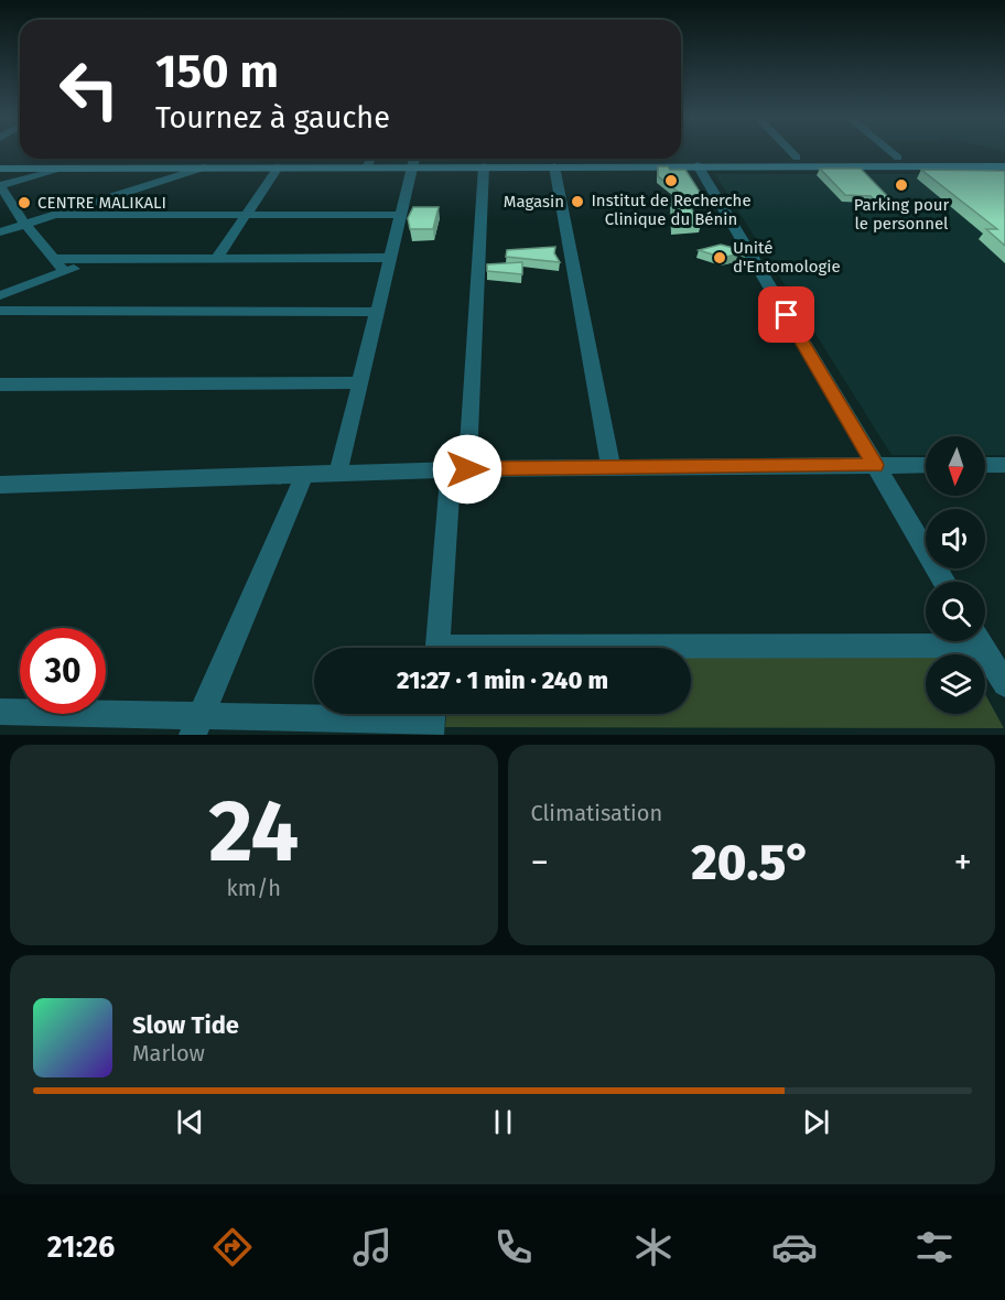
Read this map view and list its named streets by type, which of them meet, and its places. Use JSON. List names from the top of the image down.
{
  "places": [
    "Institut de Recherche Clinique du Bénin",
    "Parking pour le personnel",
    "Magasin",
    "CENTRE MALIKALI",
    "Unité d'Entomologie"
  ],
  "north": "bottom",
  "page": {
    "turn": ["150 m", "Tournez à gauche"],
    "limit": "30",
    "trip": "21:27 · 1 min · 240 m",
    "tile": [
      ["24", "km/h"],
      "Climatisation"
    ],
    "heat": ["−", "20.5°", "+"],
    "song": ["Slow Tide", "Marlow"],
    "tabs": "21:26"
  }
}
